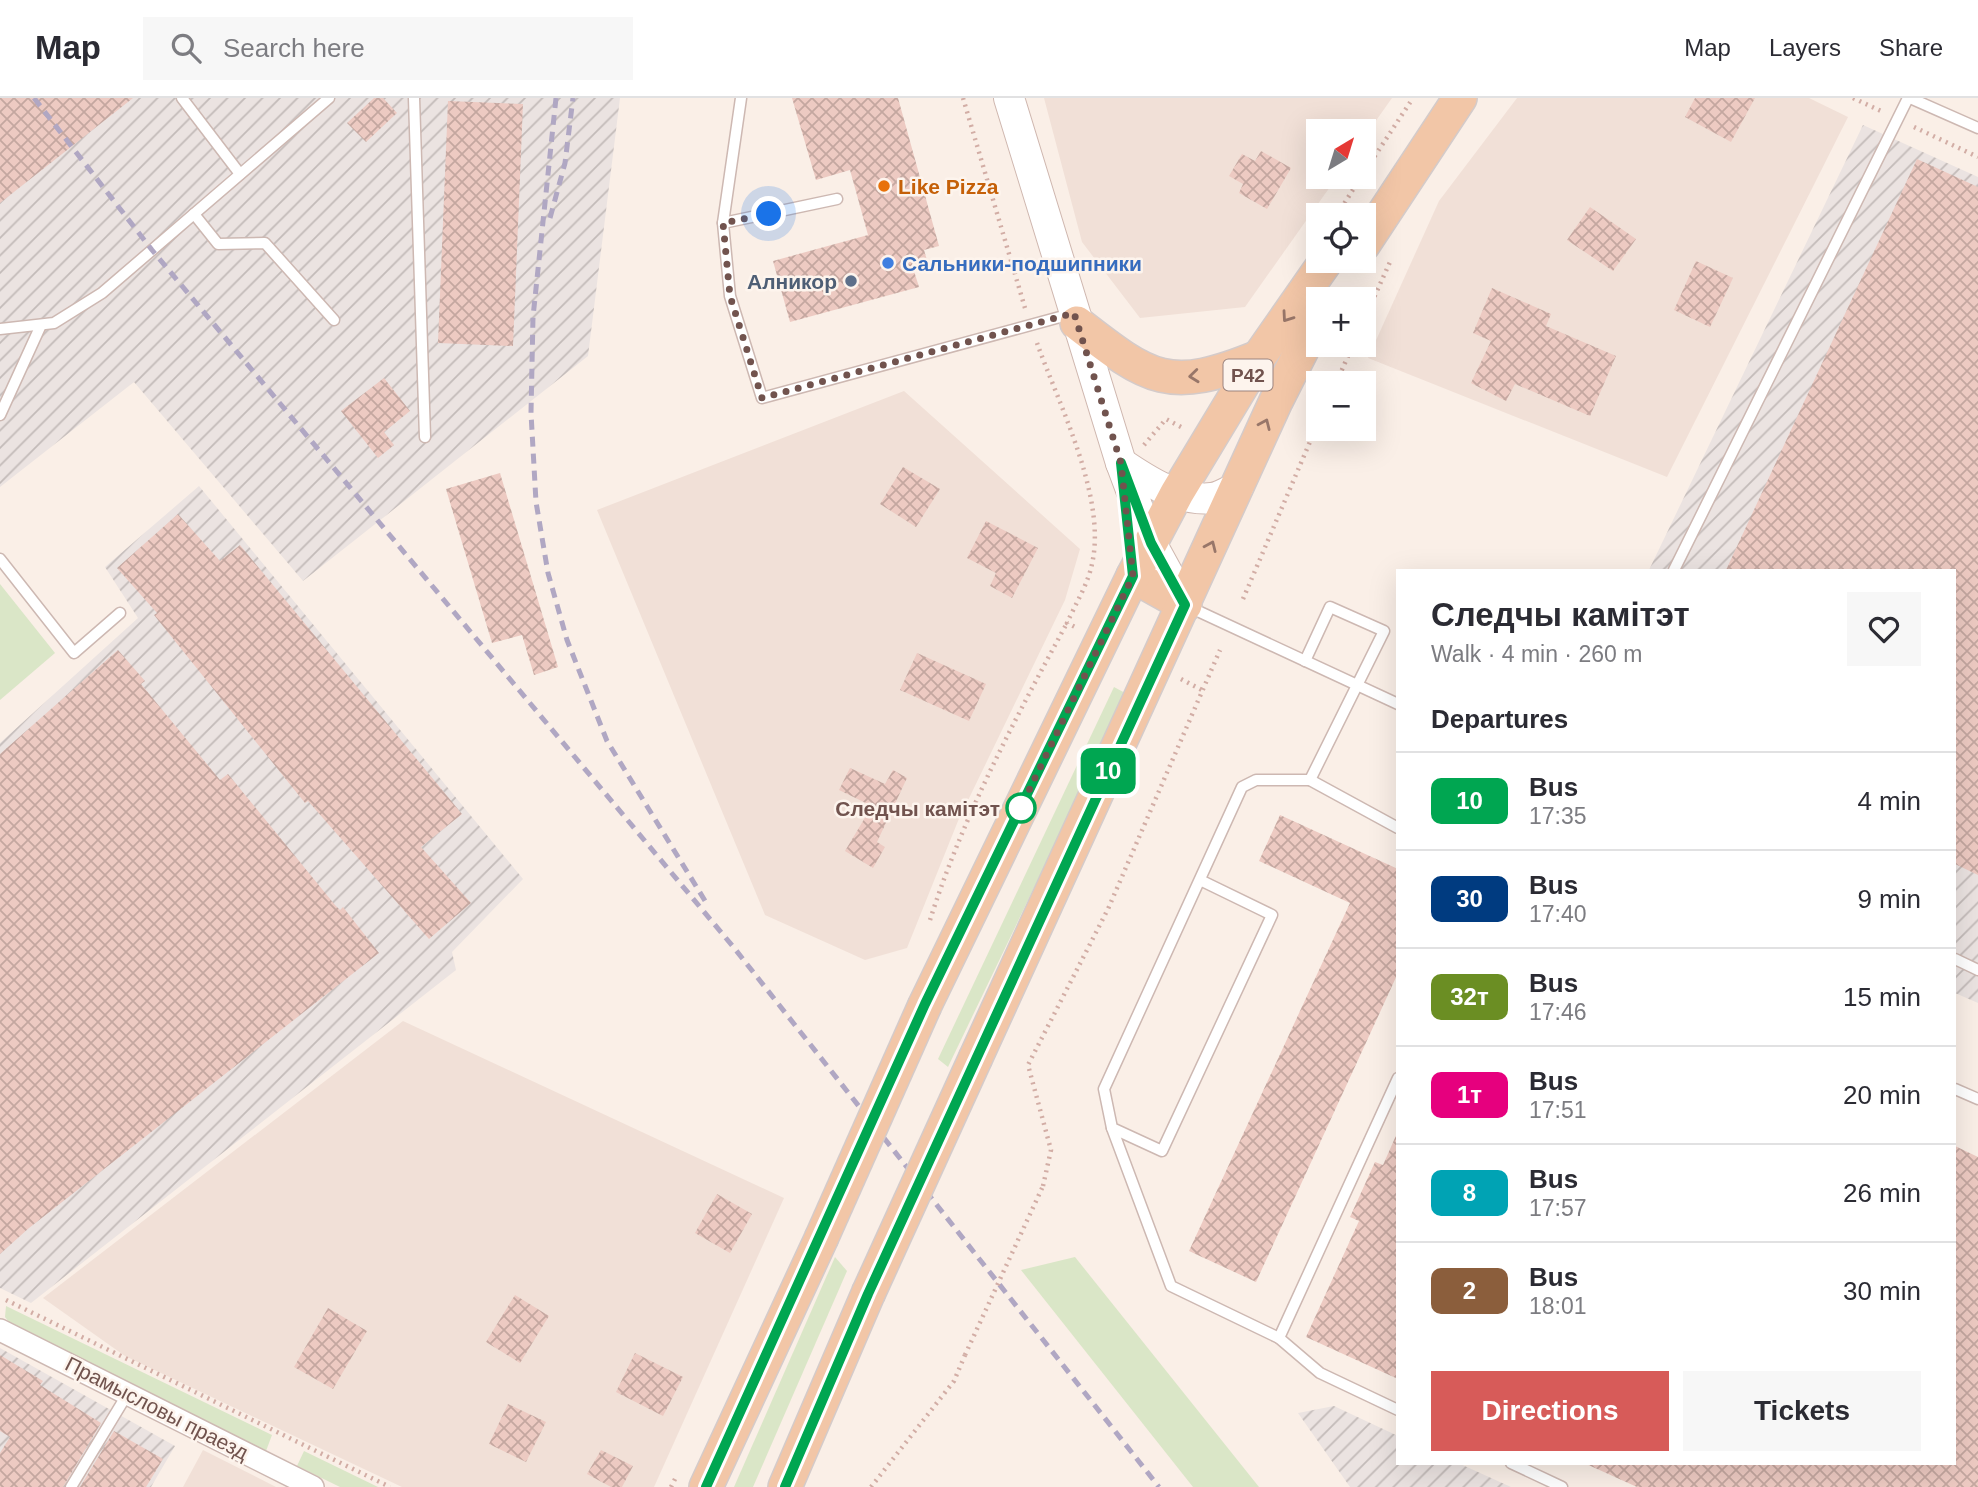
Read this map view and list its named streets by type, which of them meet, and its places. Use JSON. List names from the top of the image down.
{
  "streets": {
    "main road": ["Р42"],
    "street": ["Прамысловы праезд"]
  },
  "places": [
    "Like Pizza",
    "Сальники-подшипники",
    "Алникор",
    "Следчы камітэт"
  ],
  "lines": ["bus line 10"],
  "north": "top right",
  "page": {
    "header": "Map",
    "search": "Search here",
    "nav": ["Map", "Layers", "Share"],
    "on_map": "10",
    "map_buttons": ["+", "−"],
    "heading": [
      ["Следчы камітэт", "Walk · 4 min · 260 m"],
      "Departures"
    ],
    "list": [
      {
        "mark": "10",
        "name": "Bus",
        "note": "17:35",
        "value": "4 min"
      },
      {
        "mark": "30",
        "name": "Bus",
        "note": "17:40",
        "value": "9 min"
      },
      {
        "mark": "32т",
        "name": "Bus",
        "note": "17:46",
        "value": "15 min"
      },
      {
        "mark": "1т",
        "name": "Bus",
        "note": "17:51",
        "value": "20 min"
      },
      {
        "mark": "8",
        "name": "Bus",
        "note": "17:57",
        "value": "26 min"
      },
      {
        "mark": "2",
        "name": "Bus",
        "note": "18:01",
        "value": "30 min"
      }
    ],
    "buttons": ["Directions", "Tickets"]
  }
}
